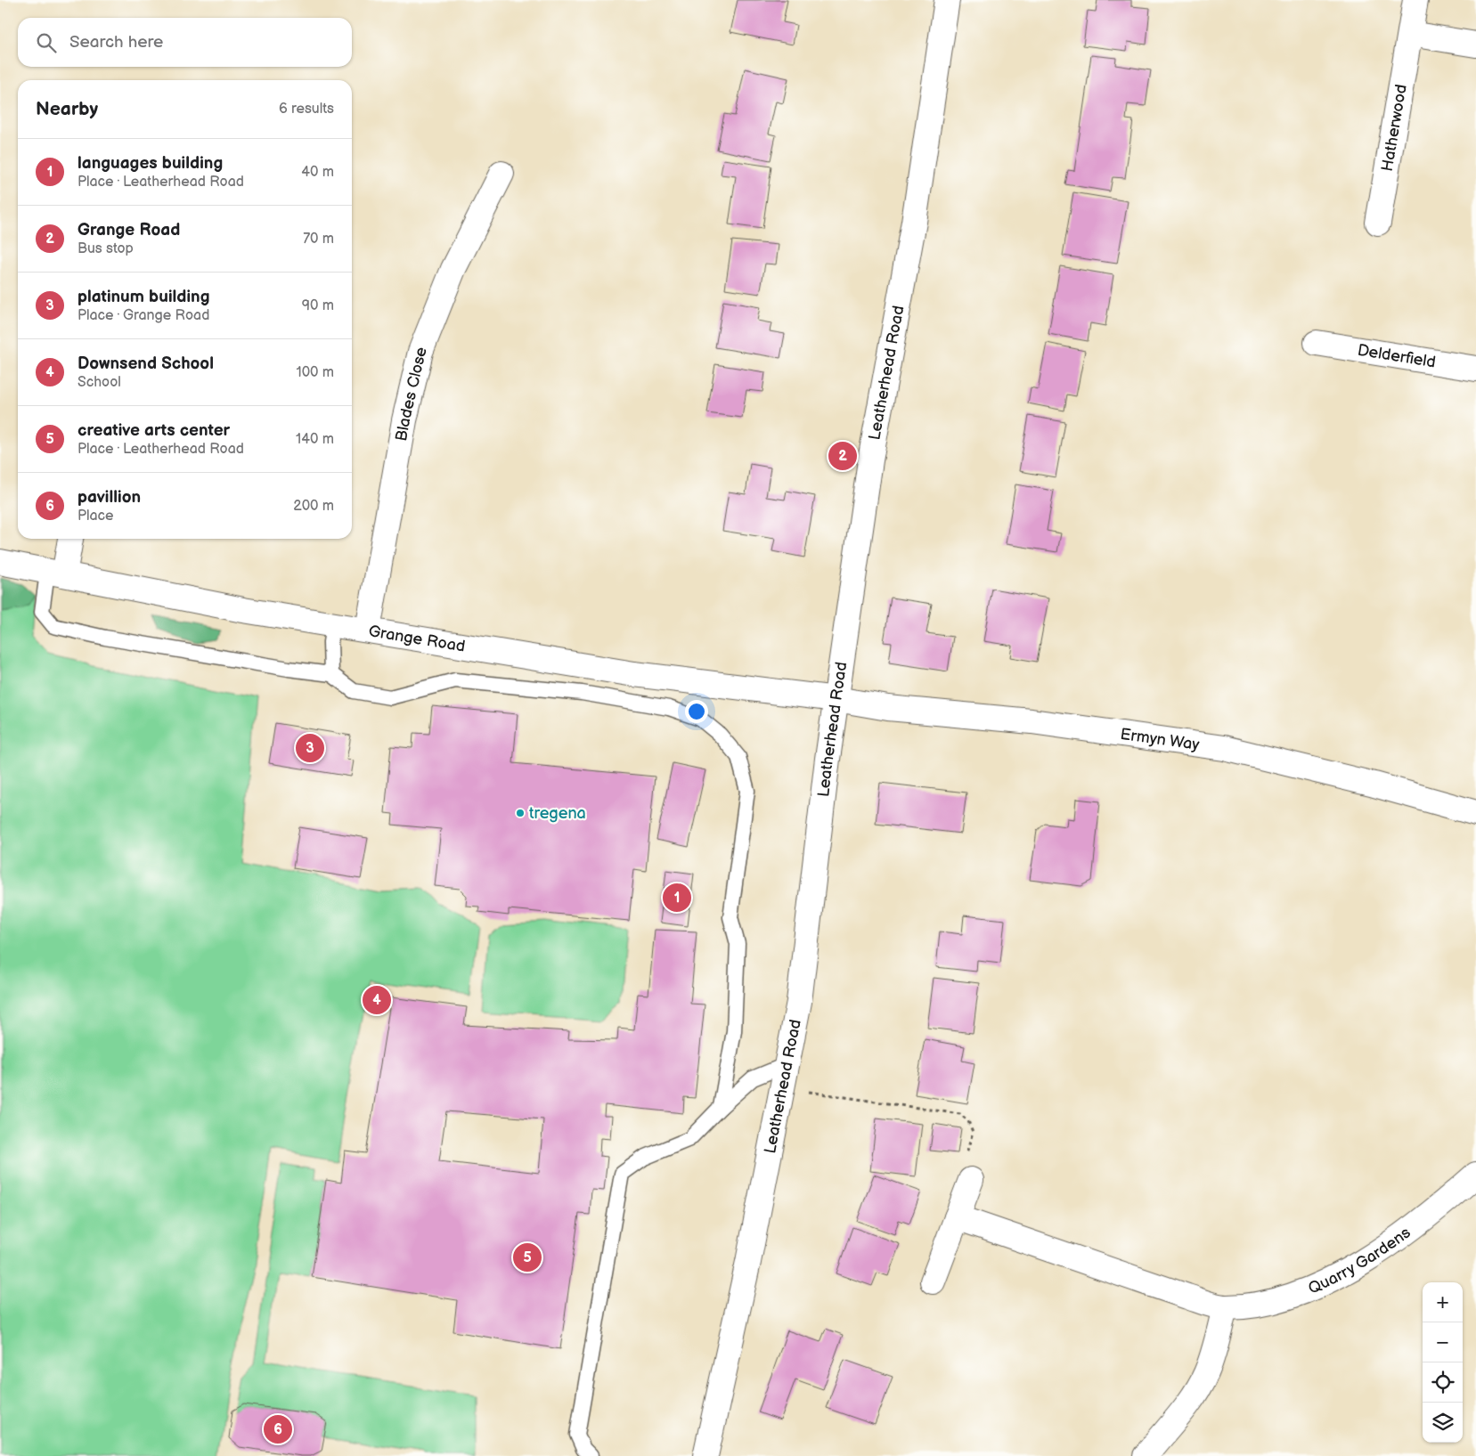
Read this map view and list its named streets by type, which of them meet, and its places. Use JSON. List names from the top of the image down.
{
  "streets": {
    "main road": [
      "Hatherwood",
      "Delderfield",
      "Leatherhead Road",
      "Blades Close",
      "Grange Road",
      "Ermyn Way",
      "Quarry Gardens"
    ]
  },
  "crossings": [
    ["Leatherhead Road", "Grange Road"],
    ["Leatherhead Road", "Ermyn Way"],
    ["Blades Close", "Grange Road"],
    ["Grange Road", "Ermyn Way"]
  ],
  "places": ["tregena"],
  "page": {
    "search": "Search here",
    "heading": ["Nearby", "6 results"],
    "list": [
      {
        "mark": "1",
        "name": "languages building",
        "note": "Place · Leatherhead Road",
        "value": "40 m"
      },
      {
        "mark": "2",
        "name": "Grange Road",
        "note": "Bus stop",
        "value": "70 m"
      },
      {
        "mark": "3",
        "name": "platinum building",
        "note": "Place · Grange Road",
        "value": "90 m"
      },
      {
        "mark": "4",
        "name": "Downsend School",
        "note": "School",
        "value": "100 m"
      },
      {
        "mark": "5",
        "name": "creative arts center",
        "note": "Place · Leatherhead Road",
        "value": "140 m"
      },
      {
        "mark": "6",
        "name": "pavillion",
        "note": "Place",
        "value": "200 m"
      }
    ],
    "pins": [
      "2",
      "3",
      "1",
      "4",
      "5",
      "6"
    ],
    "map_buttons": ["+", "−"]
  }
}
